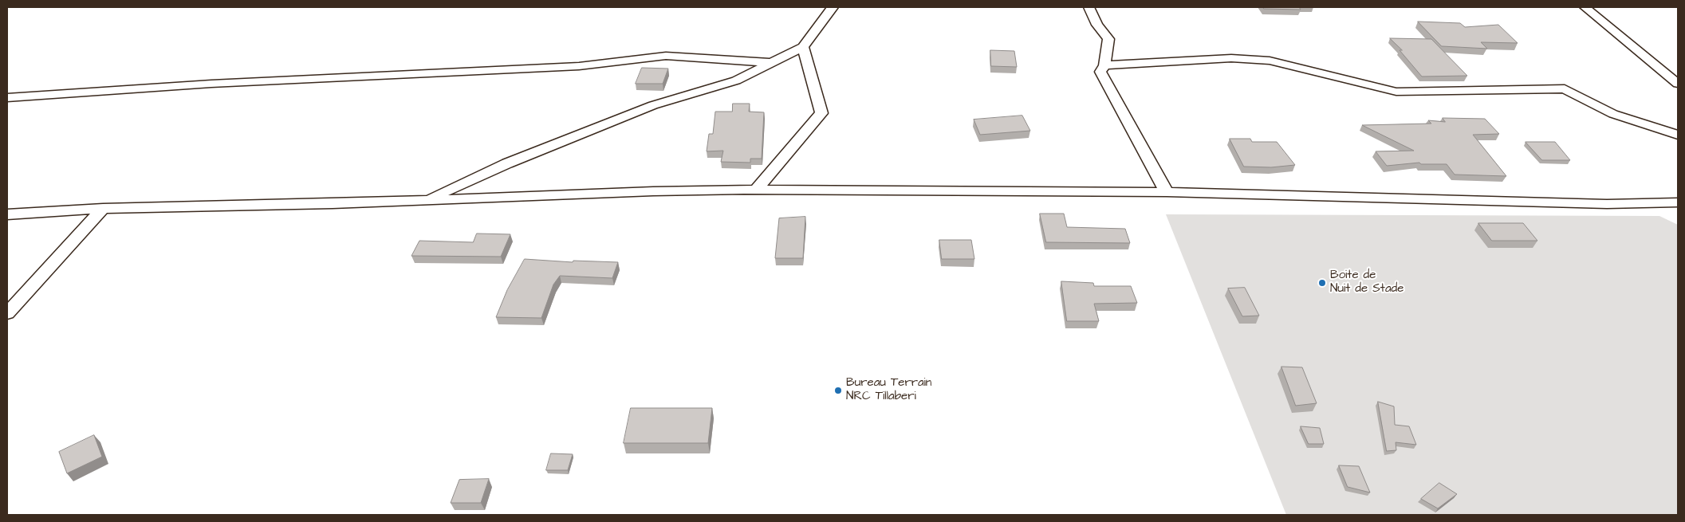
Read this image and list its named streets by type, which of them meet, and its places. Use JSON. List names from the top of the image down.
{
  "places": ["Boite de Nuit de Stade", "Bureau Terrain NRC Tillaberi"]
}
